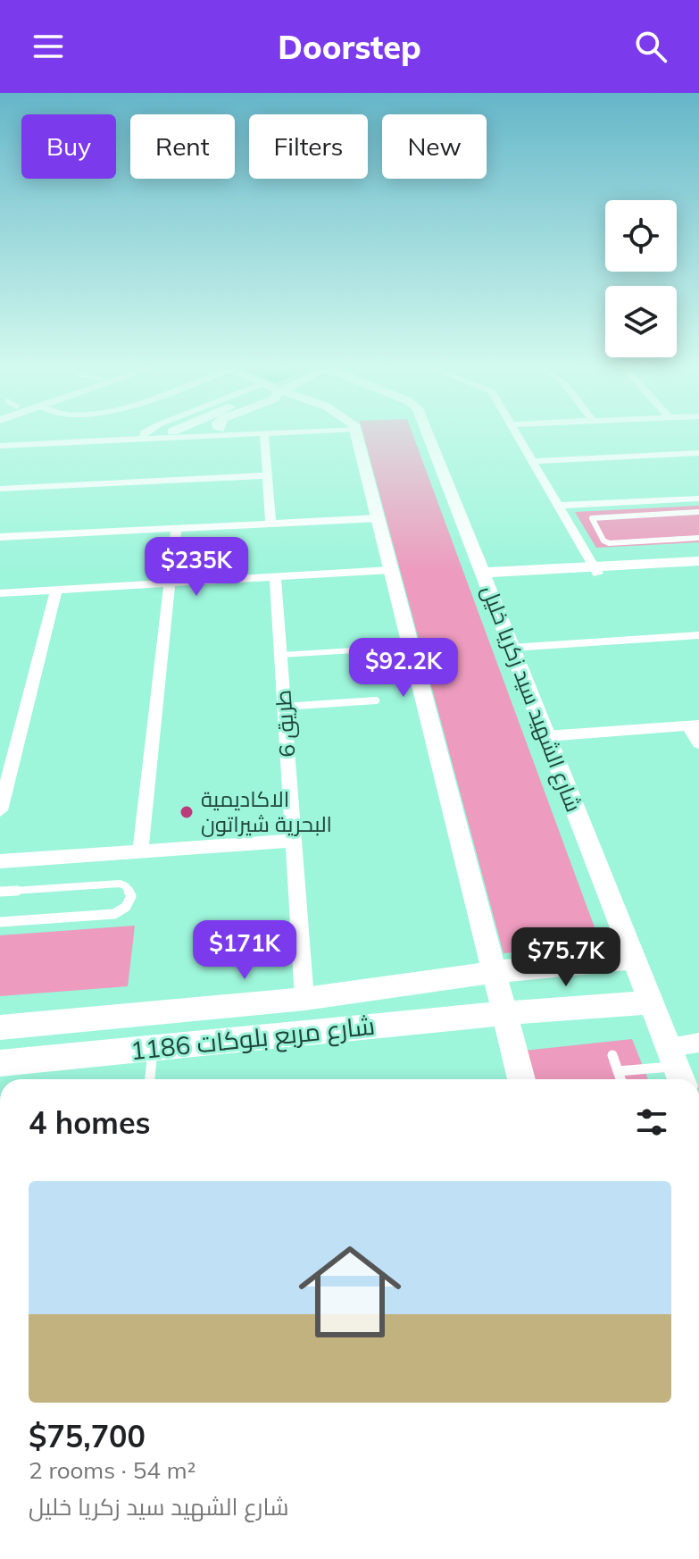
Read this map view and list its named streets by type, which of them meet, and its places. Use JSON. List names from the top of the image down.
{
  "streets": {
    "street": ["شارع الشهيد سيد زكريا خليل", "طريق 6", "شارع مربع بلوكات 1186"]
  },
  "crossings": [
    ["شارع الشهيد سيد زكريا خليل", "شارع مربع بلوكات 1186"],
    ["طريق 6", "شارع مربع بلوكات 1186"]
  ],
  "places": ["الاكاديمية البحرية شيراتون"],
  "page": {
    "header": "Doorstep",
    "chip": [
      "Buy",
      "Rent",
      "Filters",
      "New"
    ],
    "price": [
      "$235K",
      "$92.2K",
      "$171K",
      "$75.7K"
    ],
    "heading": "4 homes",
    "list": [
      {
        "name": "$75,700",
        "note": "2 rooms · 54 m² · شارع الشهيد سيد زكريا خليل"
      }
    ]
  }
}
